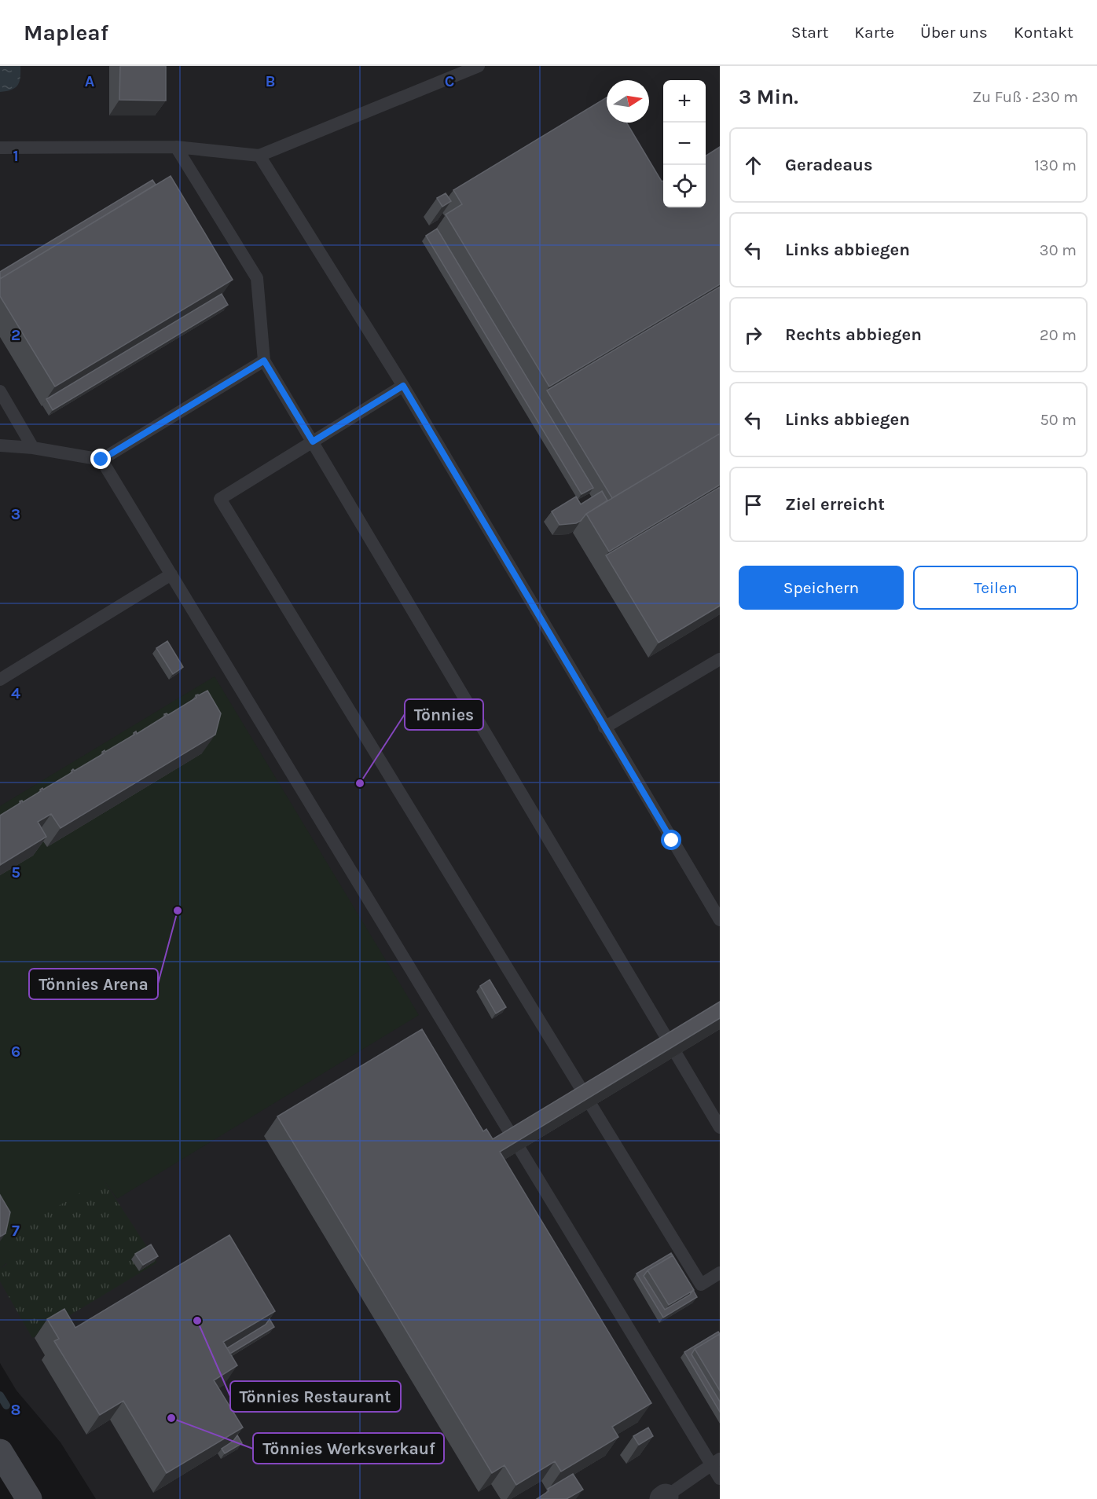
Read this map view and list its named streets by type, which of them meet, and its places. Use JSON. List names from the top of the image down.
{
  "places": [
    "Tönnies",
    "Tönnies Arena",
    "Tönnies Restaurant",
    "Tönnies Werksverkauf"
  ],
  "north": "right",
  "page": {
    "header": "Mapleaf",
    "nav": [
      "Start",
      "Karte",
      "Über uns",
      "Kontakt"
    ],
    "heading": ["3 Min.", "Zu Fuß · 230 m"],
    "map_buttons": ["+", "−"],
    "list": [
      ["Geradeaus", "130 m"],
      ["Links abbiegen", "30 m"],
      ["Rechts abbiegen", "20 m"],
      ["Links abbiegen", "50 m"],
      "Ziel erreicht"
    ],
    "buttons": ["Speichern", "Teilen"]
  },
  "grid": {
    "columns": ["A", "B", "C"],
    "rows": [
      "1",
      "2",
      "3",
      "4",
      "5",
      "6",
      "7",
      "8"
    ]
  }
}
